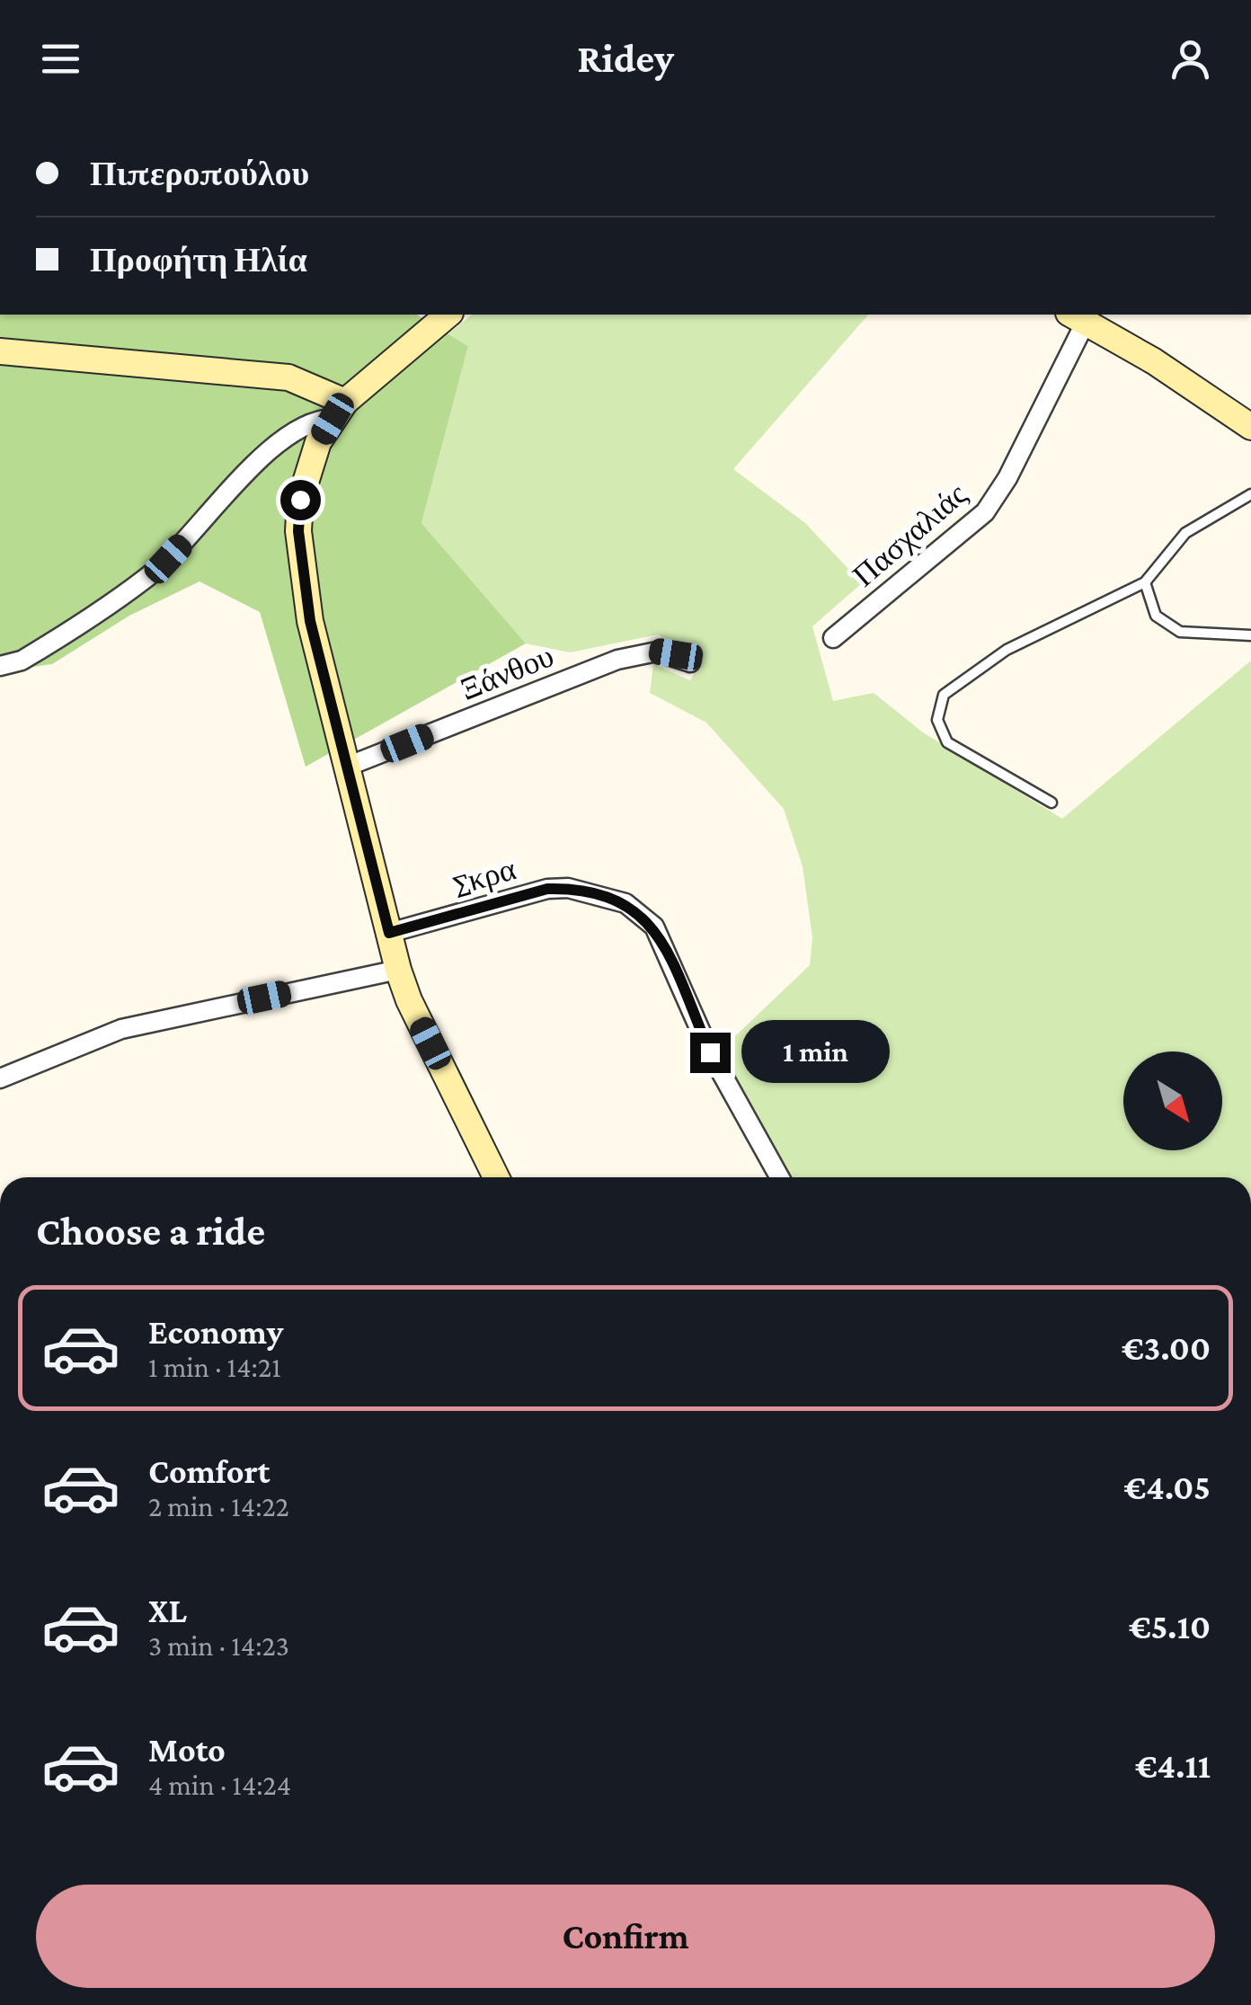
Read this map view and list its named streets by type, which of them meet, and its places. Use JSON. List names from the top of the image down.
{
  "streets": {
    "street": ["Πασχαλιάς", "Ξάνθου", "Σκρα"]
  },
  "north": "bottom right",
  "page": {
    "header": "Ridey",
    "banner": ["Πιπεροπούλου", "Προφήτη Ηλία"],
    "bubble": "1 min",
    "heading": "Choose a ride",
    "list": [
      {
        "name": "Economy",
        "note": "1 min · 14:21",
        "value": "€3.00"
      },
      {
        "name": "Comfort",
        "note": "2 min · 14:22",
        "value": "€4.05"
      },
      {
        "name": "XL",
        "note": "3 min · 14:23",
        "value": "€5.10"
      },
      {
        "name": "Moto",
        "note": "4 min · 14:24",
        "value": "€4.11"
      }
    ],
    "buttons": "Confirm"
  }
}
